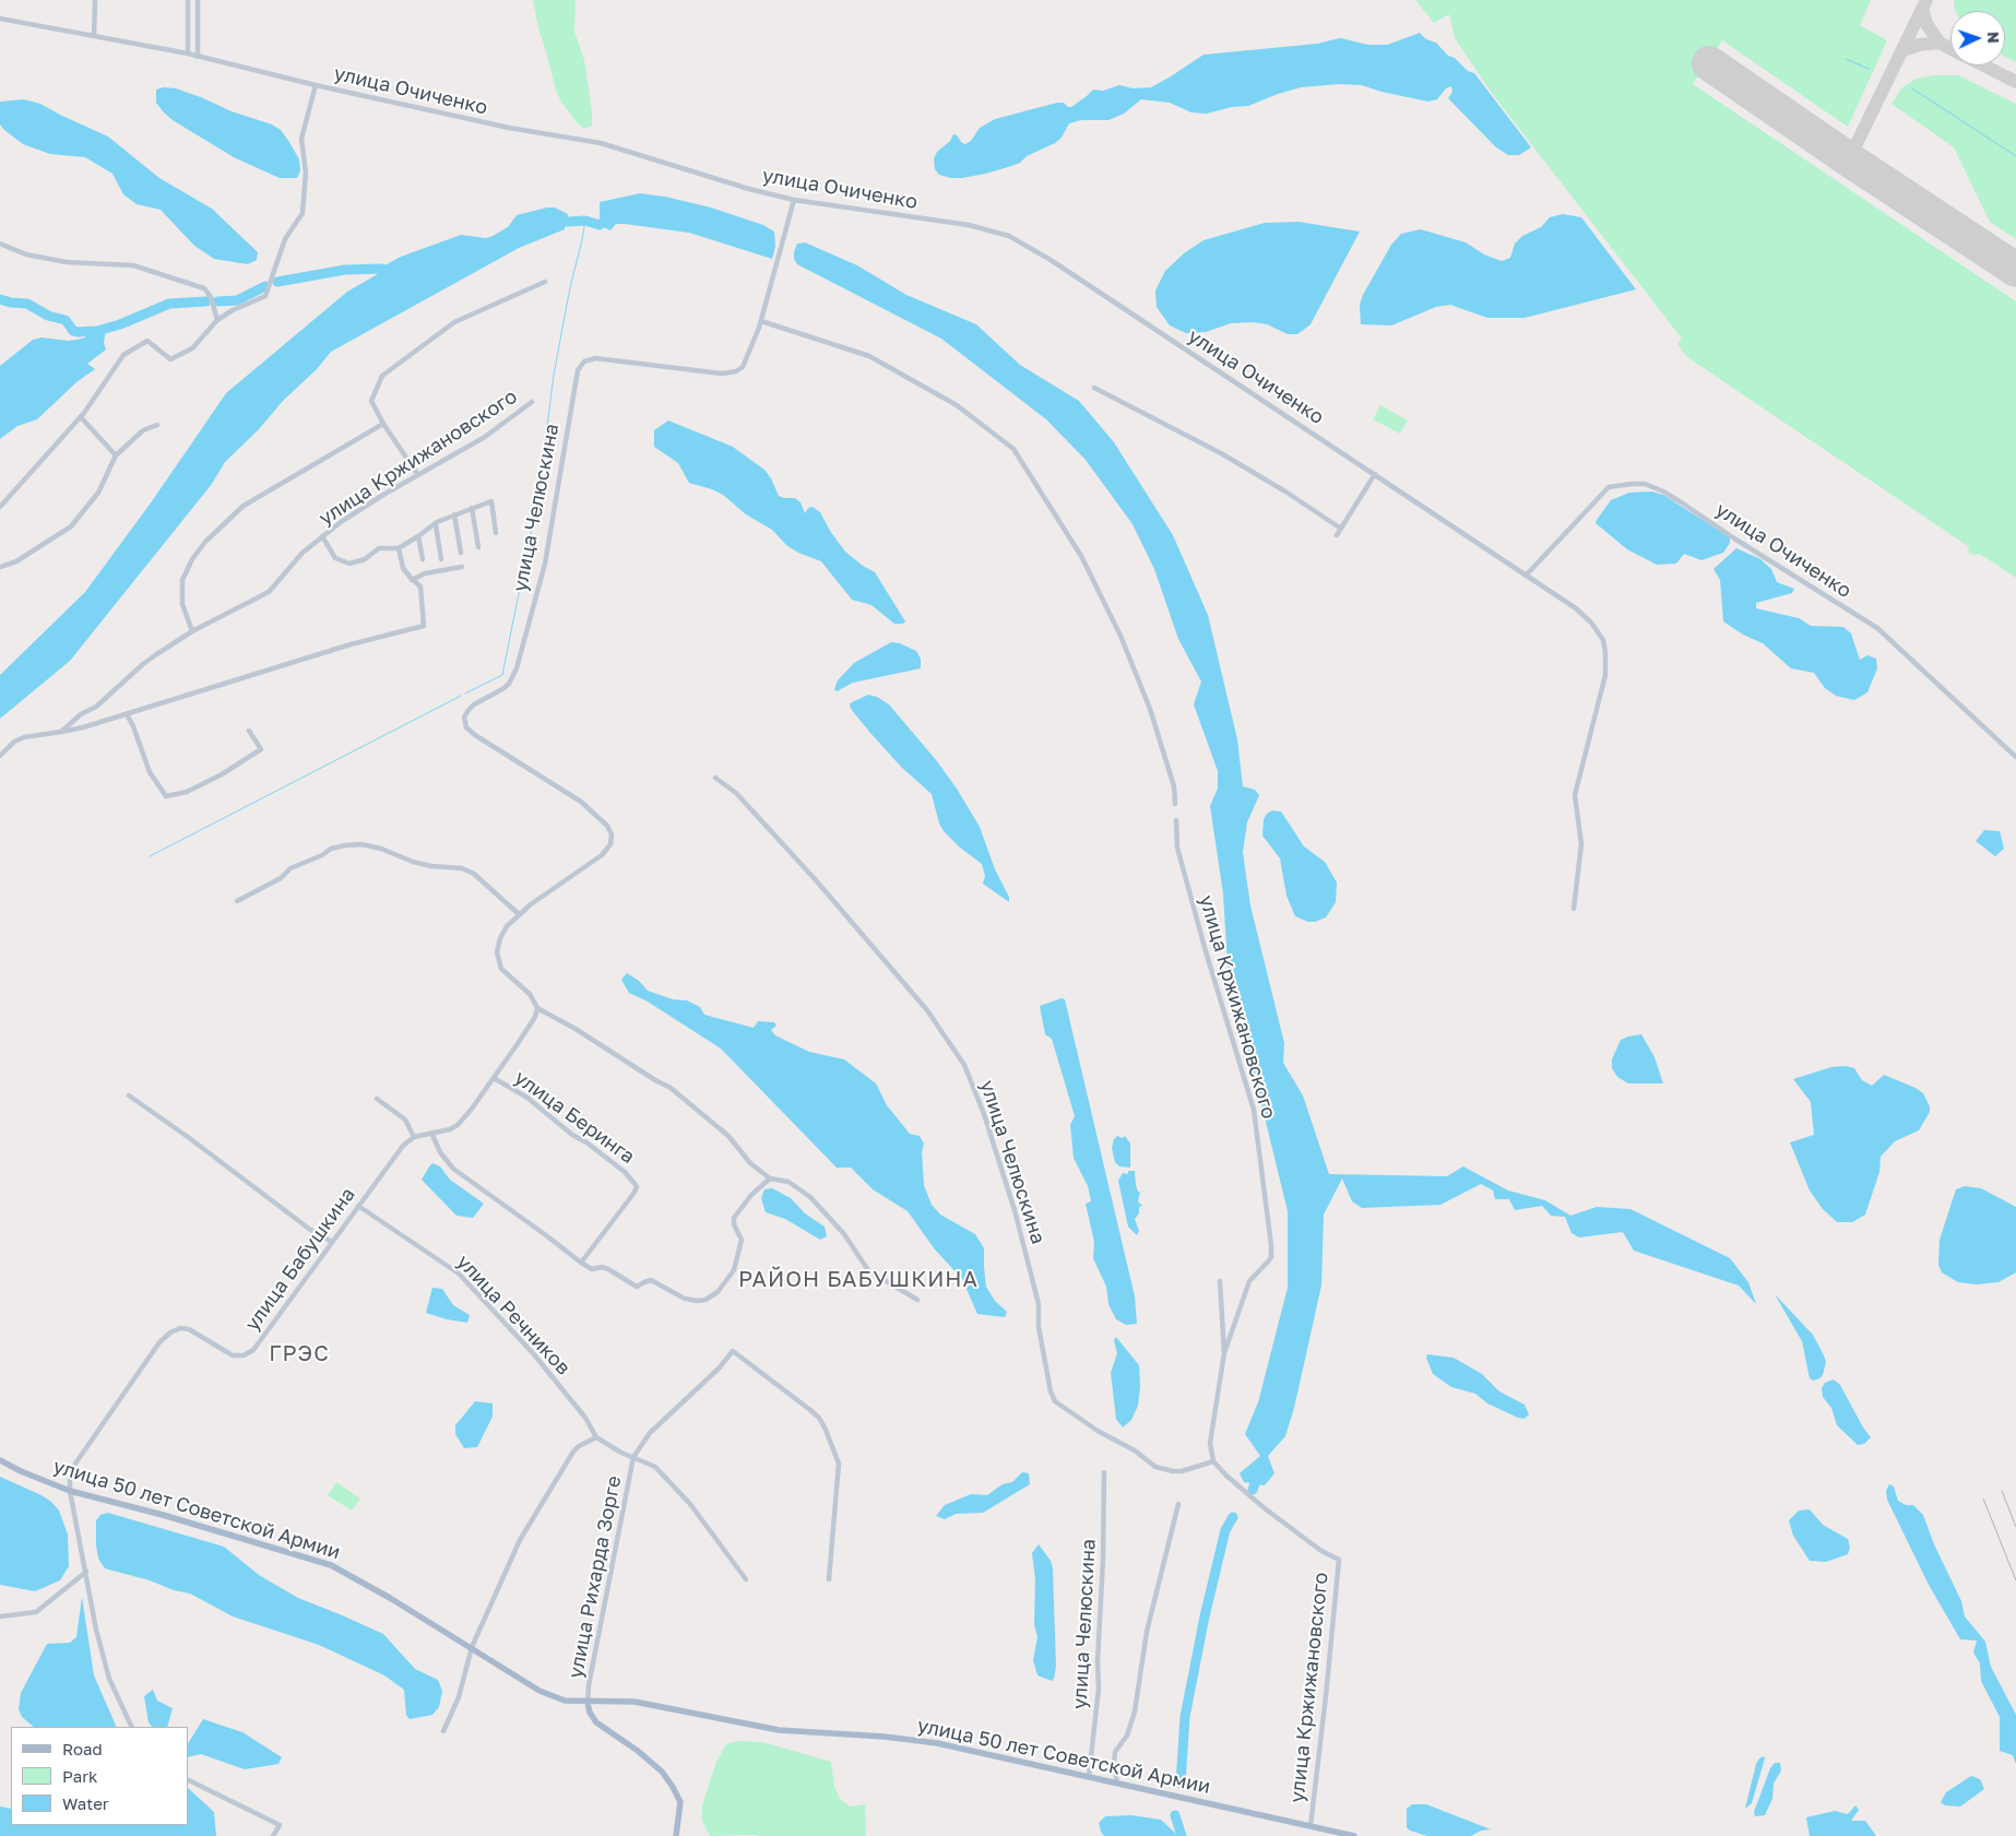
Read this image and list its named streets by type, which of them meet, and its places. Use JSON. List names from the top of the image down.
{
  "streets": {
    "main road": ["улица 50 лет Советской Армии"],
    "street": [
      "улица Очиченко",
      "улица Кржижановского",
      "улица Челюскина",
      "улица Беринга",
      "улица Бабушкина",
      "улица Речников",
      "улица Рихарда Зорге"
    ]
  },
  "crossings": [
    ["улица Кржижановского", "улица Челюскина"],
    ["улица Кржижановского", "улица 50 лет Советской Армии"],
    ["улица Челюскина", "улица Беринга"],
    ["улица Челюскина", "улица 50 лет Советской Армии"],
    ["улица Беринга", "улица Бабушкина"],
    ["улица Бабушкина", "улица Речников"],
    ["улица Бабушкина", "улица 50 лет Советской Армии"],
    ["улица Речников", "улица Рихарда Зорге"],
    ["улица 50 лет Советской Армии", "улица Рихарда Зорге"]
  ],
  "districts": ["РАЙОН БАБУШКИНА", "ГРЭС"],
  "legend": ["Road", "Park", "Water"],
  "north": "right"
}
